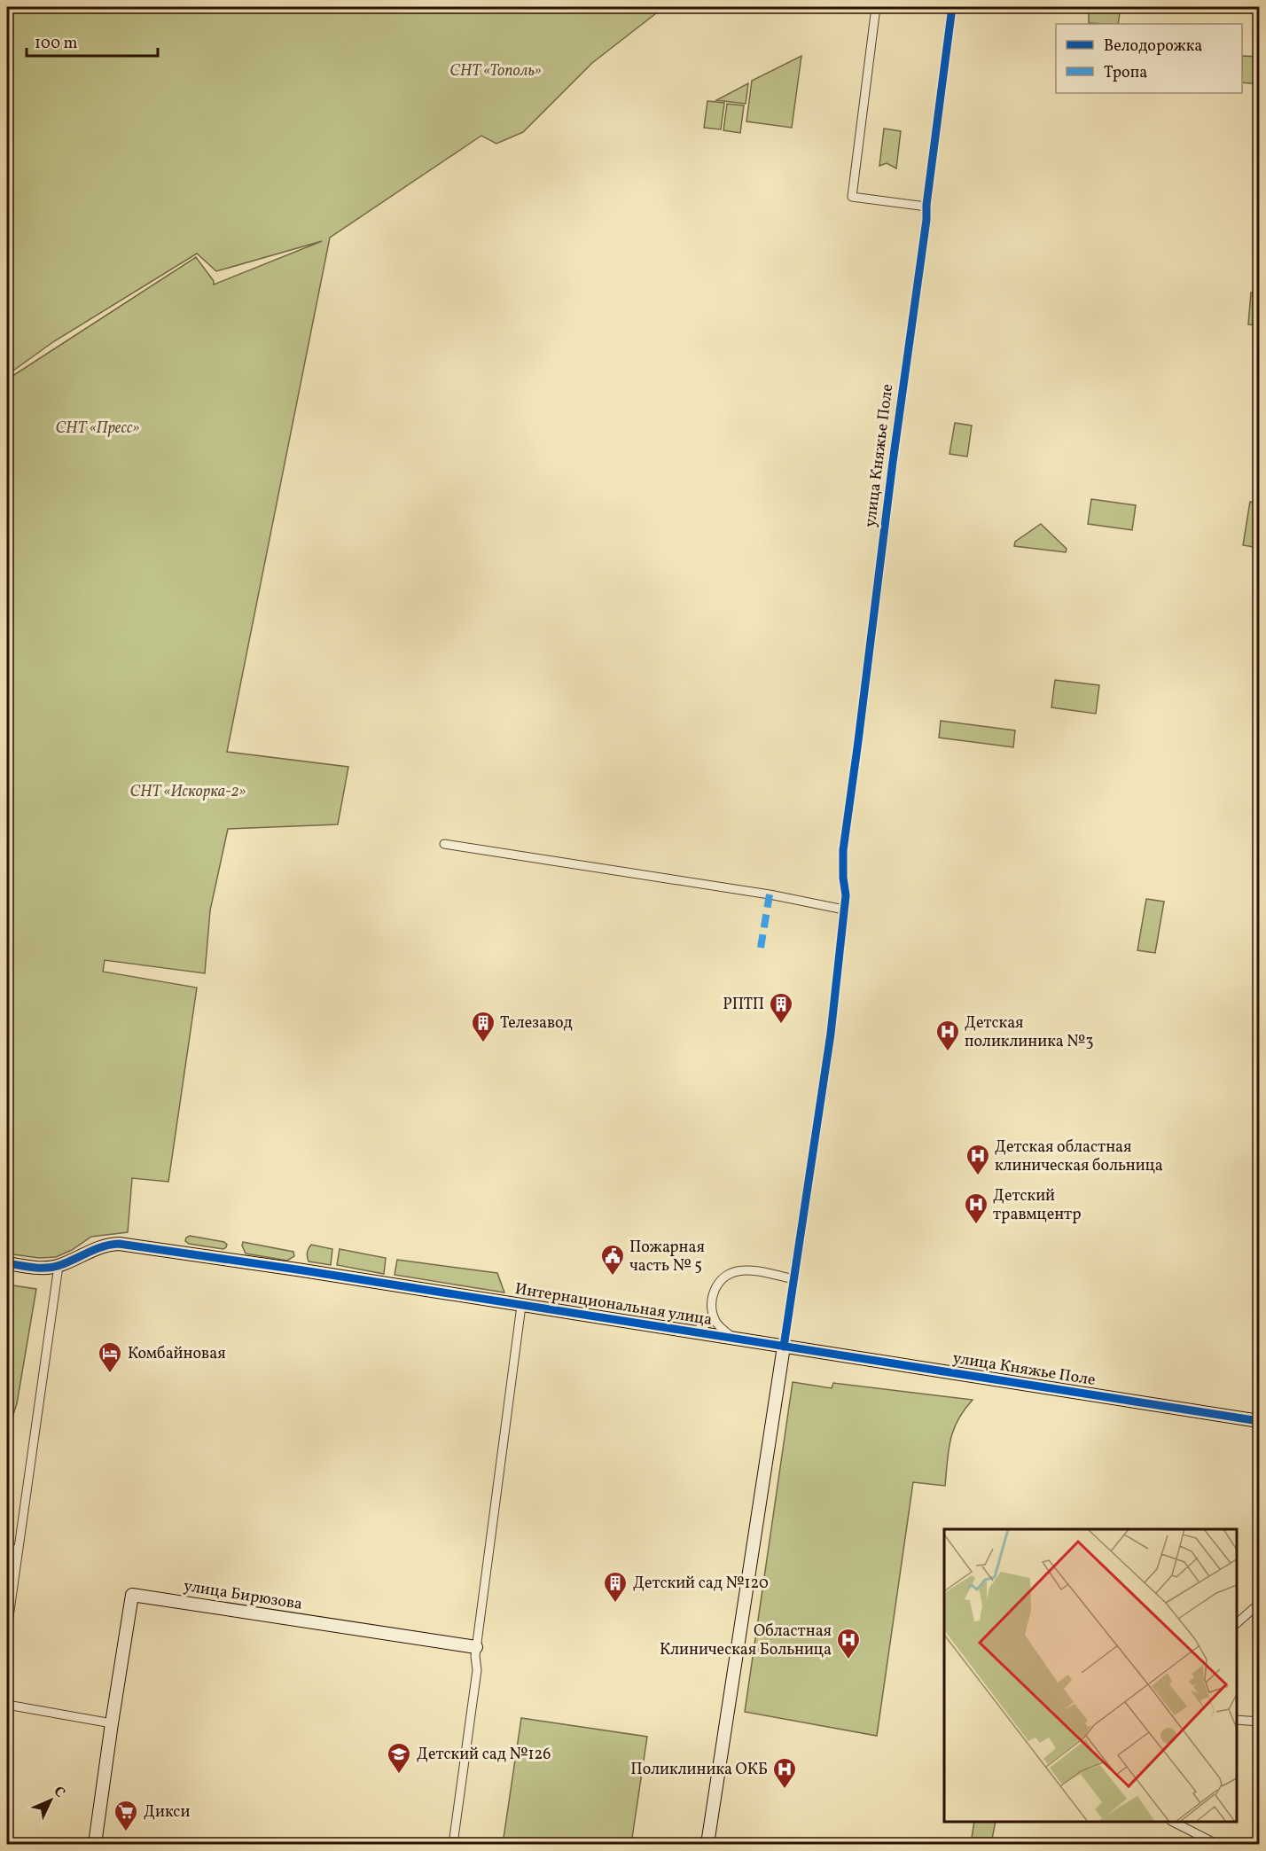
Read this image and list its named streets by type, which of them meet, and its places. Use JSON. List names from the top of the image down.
{
  "streets": {
    "street": ["улица Княжье Поле", "Интернациональная улица", "улица Бирюзова"]
  },
  "crossings": [
    ["улица Княжье Поле", "Интернациональная улица"]
  ],
  "parks": ["СНТ «Тополь»", "СНТ «Пресс»", "СНТ «Искорка-2»"],
  "places": {
    "building": ["РПТП", "Телезавод", "Детский сад №120"],
    "hospital": [
      "Детская поликлиника №3",
      "Детская областная клиническая больница",
      "Детский травмцентр",
      "Областная Клиническая Больница",
      "Поликлиника ОКБ"
    ],
    "public building": ["Пожарная часть № 5"],
    "hotel": ["Комбайновая"],
    "school or university": ["Детский сад №126"],
    "supermarket": ["Дикси"]
  },
  "legend": ["Велодорожка", "Тропа"],
  "scale_bar": "100 m",
  "north": "top right"
}
